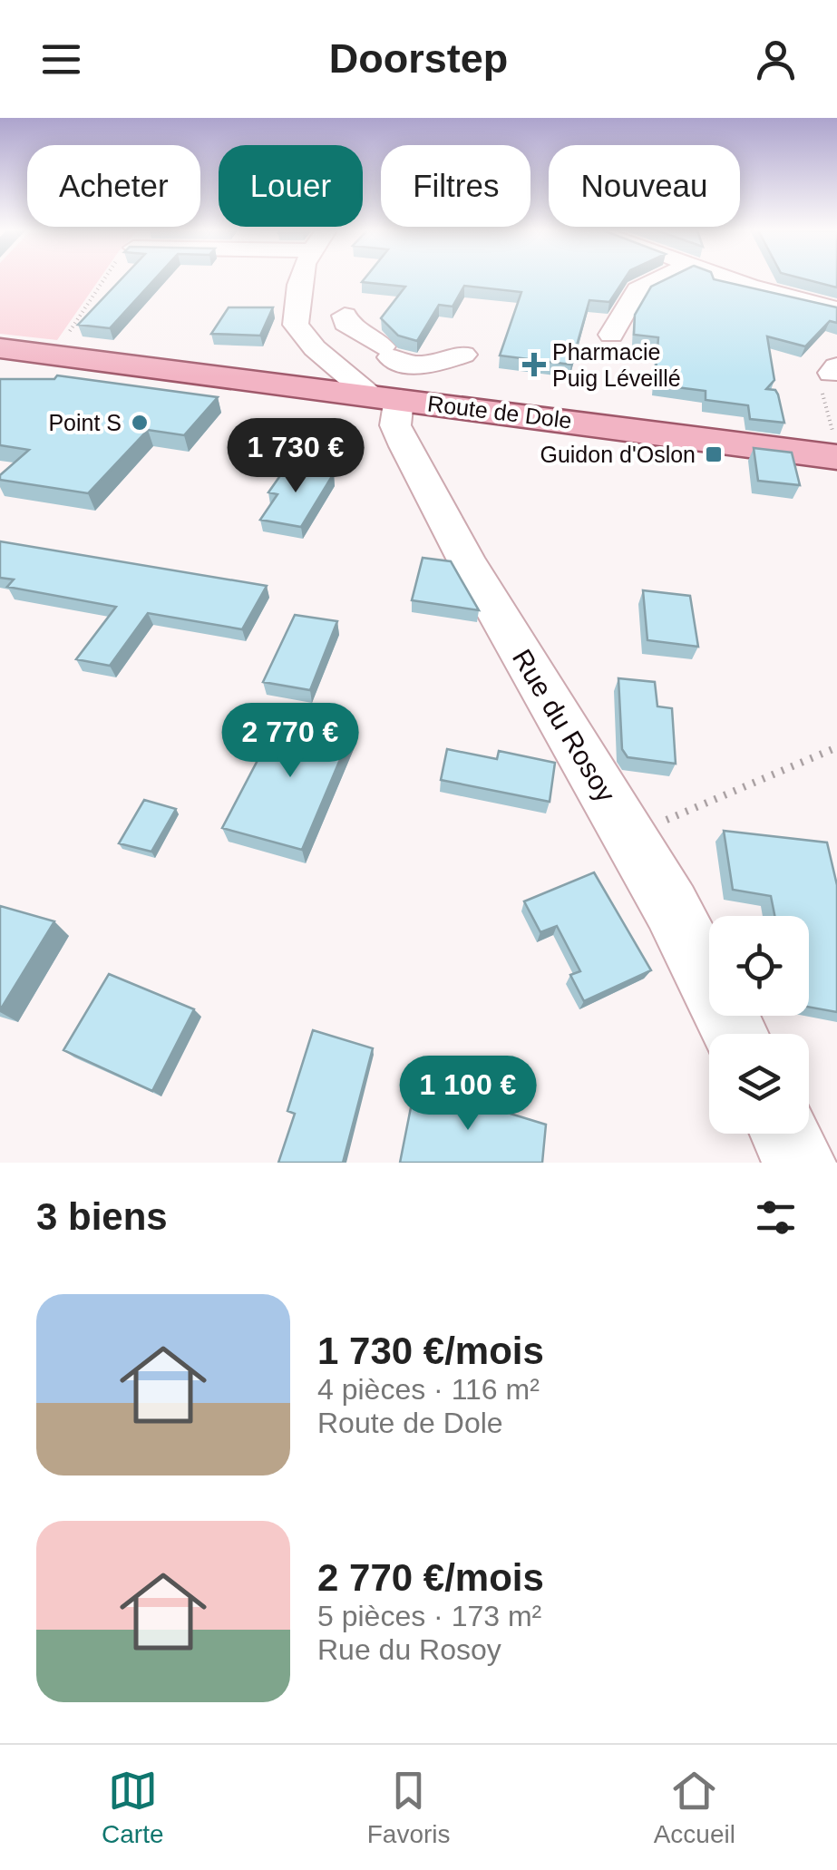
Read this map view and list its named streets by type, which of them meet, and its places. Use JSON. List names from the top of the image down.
{
  "streets": {
    "main road": ["Route de Dole"],
    "street": ["Rue du Rosoy"]
  },
  "crossings": [
    ["Route de Dole", "Rue du Rosoy"]
  ],
  "places": {
    "health": ["Pharmacie Puig Léveillé"],
    "other": ["Point S"],
    "transit": ["Guidon d'Oslon"]
  },
  "page": {
    "header": "Doorstep",
    "chip": [
      "Acheter",
      "Louer",
      "Filtres",
      "Nouveau"
    ],
    "price": ["1 730 €", "2 770 €", "1 100 €"],
    "heading": "3 biens",
    "list": [
      {
        "name": "1 730 €/mois",
        "note": "4 pièces · 116 m² · Route de Dole"
      },
      {
        "name": "2 770 €/mois",
        "note": "5 pièces · 173 m² · Rue du Rosoy"
      }
    ],
    "tabs": ["Carte", "Favoris", "Accueil"]
  }
}
